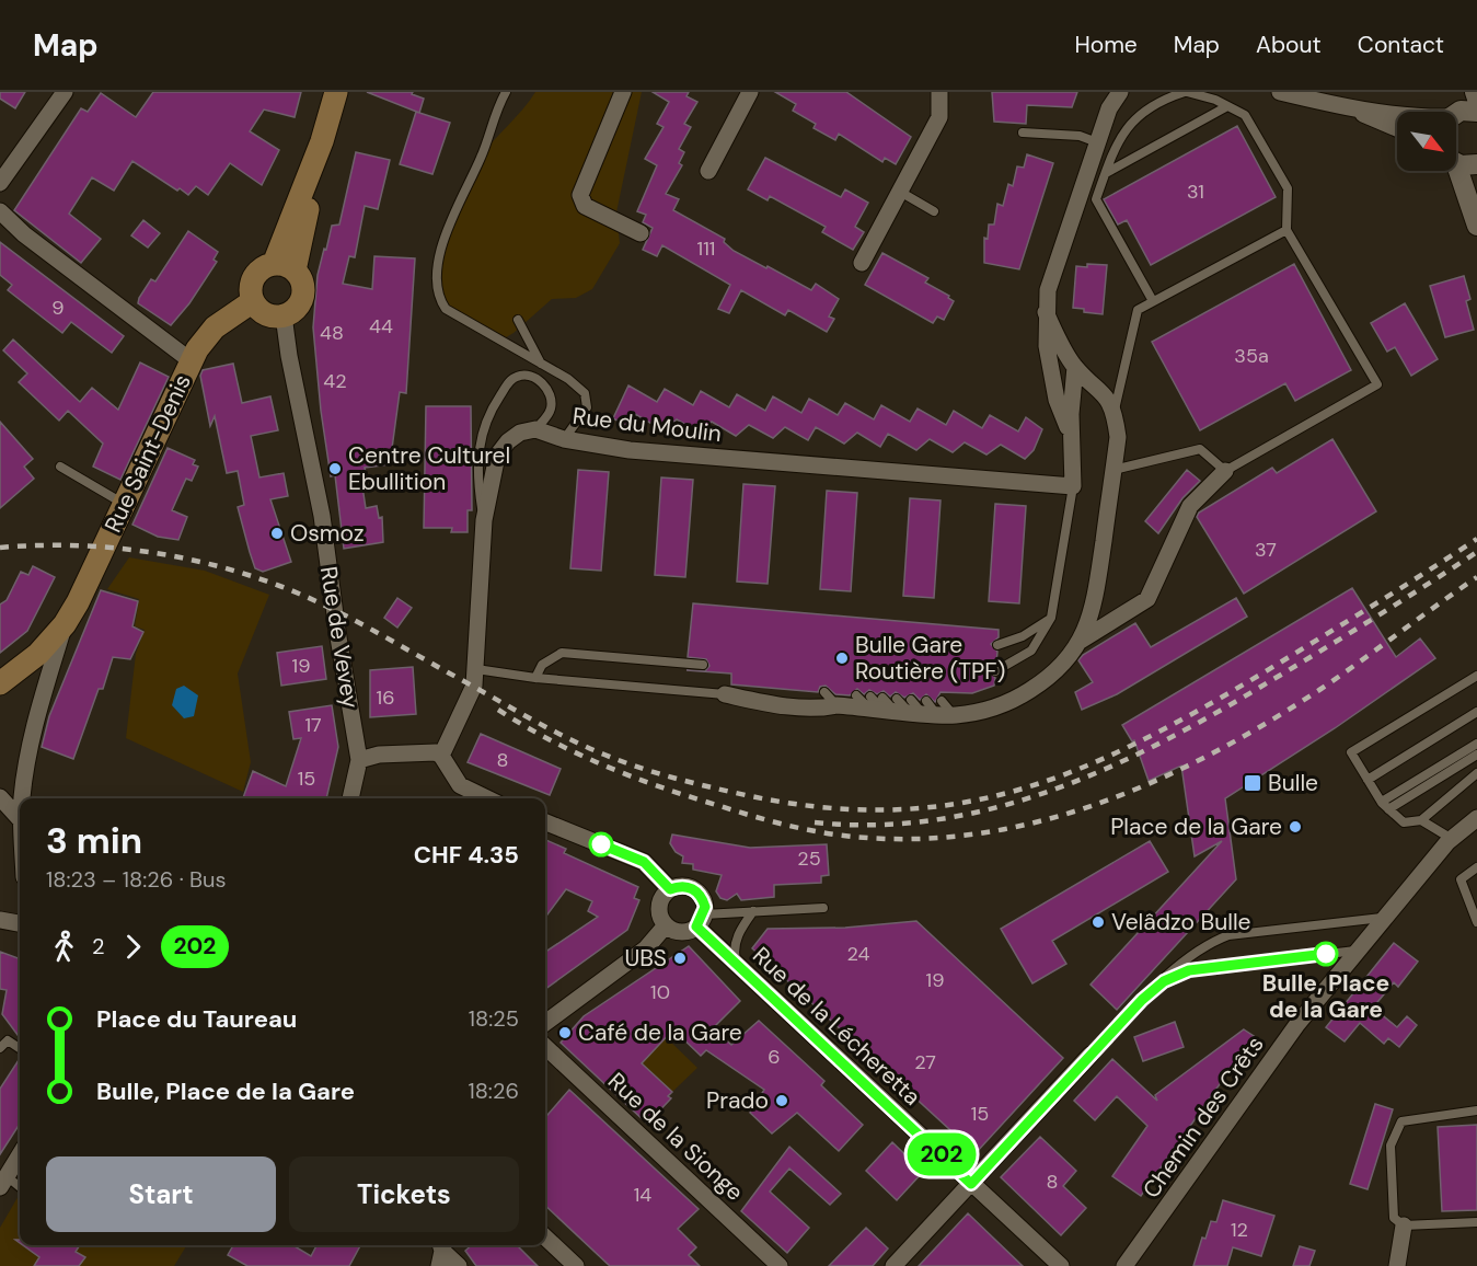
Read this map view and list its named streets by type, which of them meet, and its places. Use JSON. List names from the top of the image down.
{
  "streets": {
    "main road": ["Rue Saint-Denis"],
    "street": [
      "Rue du Moulin",
      "Rue de Vevey",
      "Rue de la Lécheretta",
      "Chemin des Crêts",
      "Rue de la Sionge"
    ]
  },
  "crossings": [
    ["Rue Saint-Denis", "Rue de Vevey"]
  ],
  "places": {
    "other": [
      "Centre Culturel Ebullition",
      "Osmoz",
      "Bulle Gare Routière (TPF)",
      "Place de la Gare",
      "Velâdzo Bulle",
      "Bulle, Place de la Gare",
      "UBS",
      "Café de la Gare",
      "Prado"
    ],
    "transit": ["Bulle"]
  },
  "lines": ["bus line 202"],
  "house_numbers": [
    "31",
    "111",
    "9",
    "44",
    "48",
    "35a",
    "42",
    "37",
    "19",
    "16",
    "17",
    "8",
    "15",
    "25",
    "24",
    "19",
    "10",
    "6",
    "27",
    "15",
    "8",
    "14",
    "12"
  ],
  "north": "bottom right",
  "page": {
    "header": "Map",
    "nav": [
      "Home",
      "Map",
      "About",
      "Contact"
    ],
    "on_map": "202",
    "heading": ["3 min", "18:23 – 18:26 · Bus", "CHF 4.35"],
    "legs": ["2", "202"],
    "list": [
      {
        "name": "Place du Taureau",
        "value": "18:25"
      },
      {
        "name": "Bulle, Place de la Gare",
        "value": "18:26"
      }
    ],
    "buttons": ["Start", "Tickets"]
  }
}
